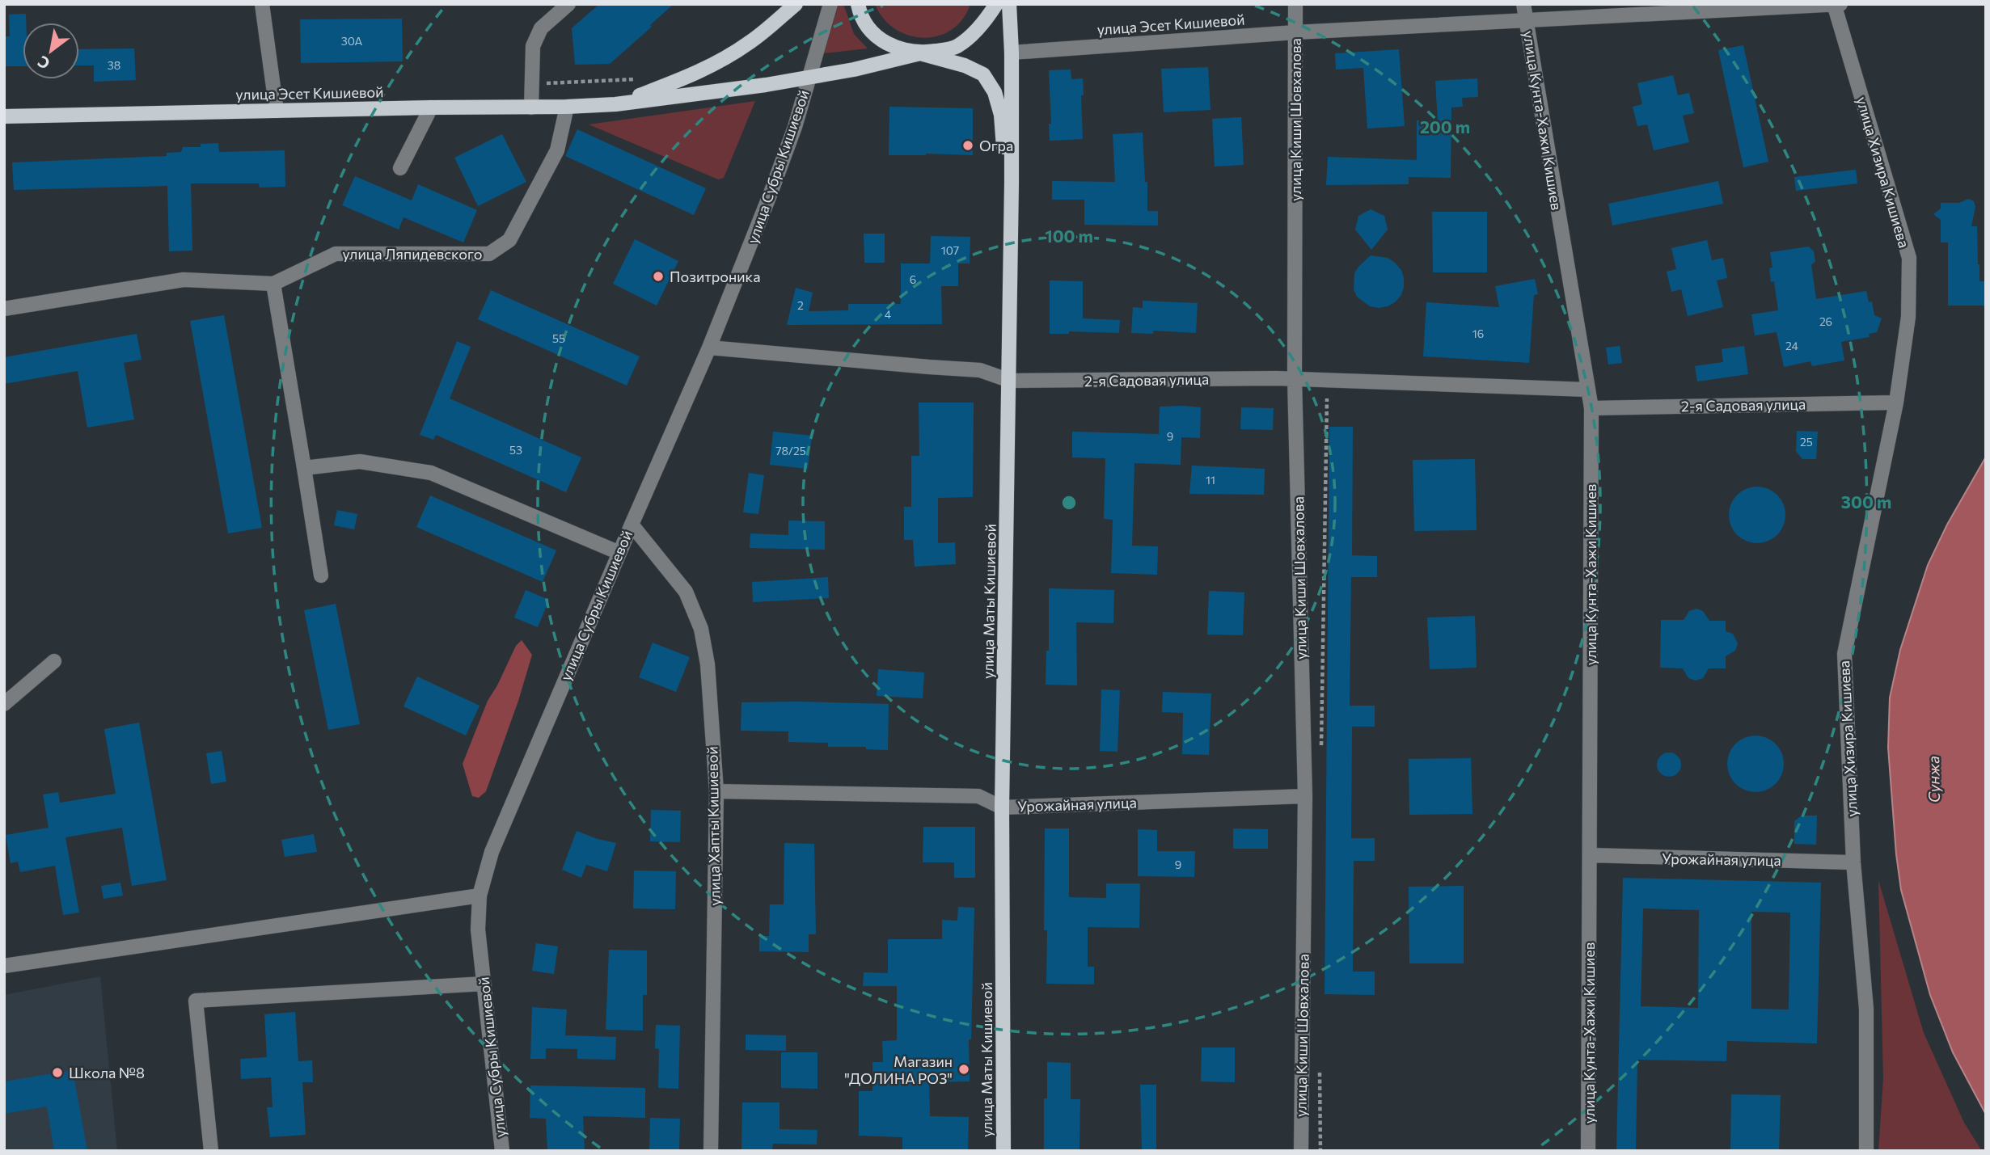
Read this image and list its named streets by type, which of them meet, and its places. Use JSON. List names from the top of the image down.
{
  "streets": {
    "main road": ["улица Эсет Кишиевой", "улица Маты Кишиевой"],
    "street": [
      "улица Киши Шовхалова",
      "улица Кунта-Хажи Кишиев",
      "улица Субры Кишиевой",
      "улица Хизира Кишиева",
      "улица Ляпидевского",
      "2-я Садовая улица",
      "Урожайная улица",
      "улица Хапты Кишиевой"
    ]
  },
  "crossings": [
    ["улица Эсет Кишиевой", "улица Киши Шовхалова"],
    ["улица Эсет Кишиевой", "улица Кунта-Хажи Кишиев"],
    ["улица Эсет Кишиевой", "улица Хизира Кишиева"],
    ["улица Эсет Кишиевой", "улица Ляпидевского"],
    ["улица Эсет Кишиевой", "улица Маты Кишиевой"],
    ["улица Киши Шовхалова", "2-я Садовая улица"],
    ["улица Киши Шовхалова", "Урожайная улица"],
    ["улица Кунта-Хажи Кишиев", "2-я Садовая улица"],
    ["улица Кунта-Хажи Кишиев", "Урожайная улица"],
    ["улица Субры Кишиевой", "2-я Садовая улица"],
    ["улица Субры Кишиевой", "улица Хапты Кишиевой"],
    ["улица Хизира Кишиева", "2-я Садовая улица"],
    ["улица Хизира Кишиева", "Урожайная улица"],
    ["2-я Садовая улица", "улица Маты Кишиевой"],
    ["улица Маты Кишиевой", "Урожайная улица"],
    ["Урожайная улица", "улица Хапты Кишиевой"]
  ],
  "water": ["Сунжа"],
  "places": [
    "Огра",
    "Позитроника",
    "Магазин \"ДОЛИНА РОЗ\"",
    "Школа №8"
  ],
  "house_numbers": [
    "30А",
    "38",
    "107",
    "6",
    "2",
    "4",
    "26",
    "16",
    "55",
    "24",
    "9",
    "25",
    "53",
    "78/25",
    "11",
    "9"
  ],
  "north": "bottom left",
  "rings": ["200 m", "100 m", "300 m"]
}
